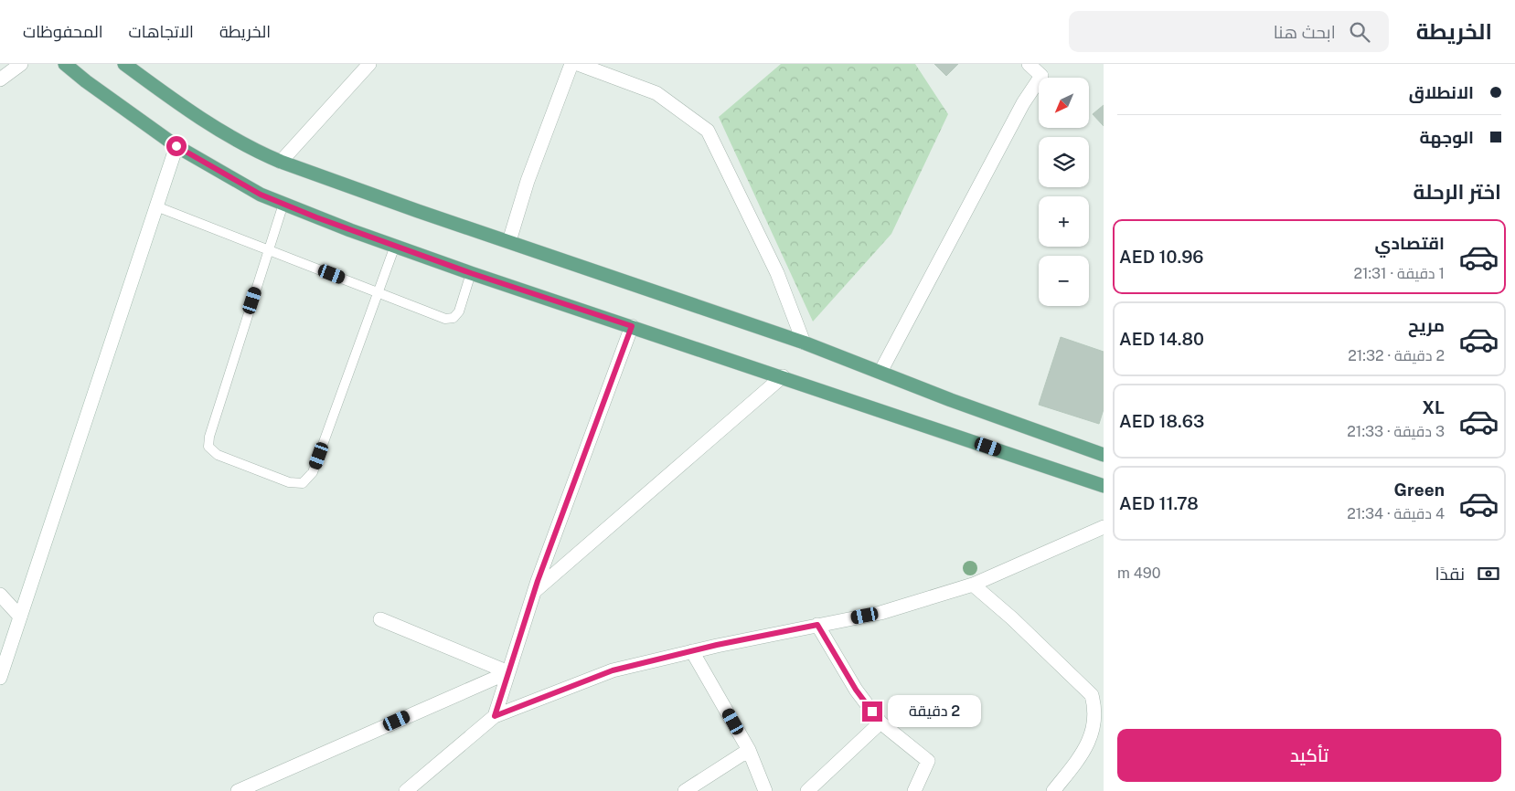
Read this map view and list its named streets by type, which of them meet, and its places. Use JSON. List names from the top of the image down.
{
  "north": "bottom left",
  "page": {
    "header": "الخريطة",
    "search": "ابحث هنا",
    "nav": ["الخريطة", "الاتجاهات", "المحفوظات"],
    "banner": ["الانطلاق", "الوجهة"],
    "map_buttons": ["+", "−"],
    "heading": "اختر الرحلة",
    "list": [
      {
        "name": "اقتصادي",
        "note": "1 دقيقة · 21:31",
        "value": "AED 10.96"
      },
      {
        "name": "مريح",
        "note": "2 دقيقة · 21:32",
        "value": "AED 14.80"
      },
      {
        "name": "XL",
        "note": "3 دقيقة · 21:33",
        "value": "AED 18.63"
      },
      {
        "name": "Green",
        "note": "4 دقيقة · 21:34",
        "value": "AED 11.78"
      }
    ],
    "pay": ["نقدًا", "490 m"],
    "bubble": "2 دقيقة",
    "buttons": "تأكيد"
  }
}
